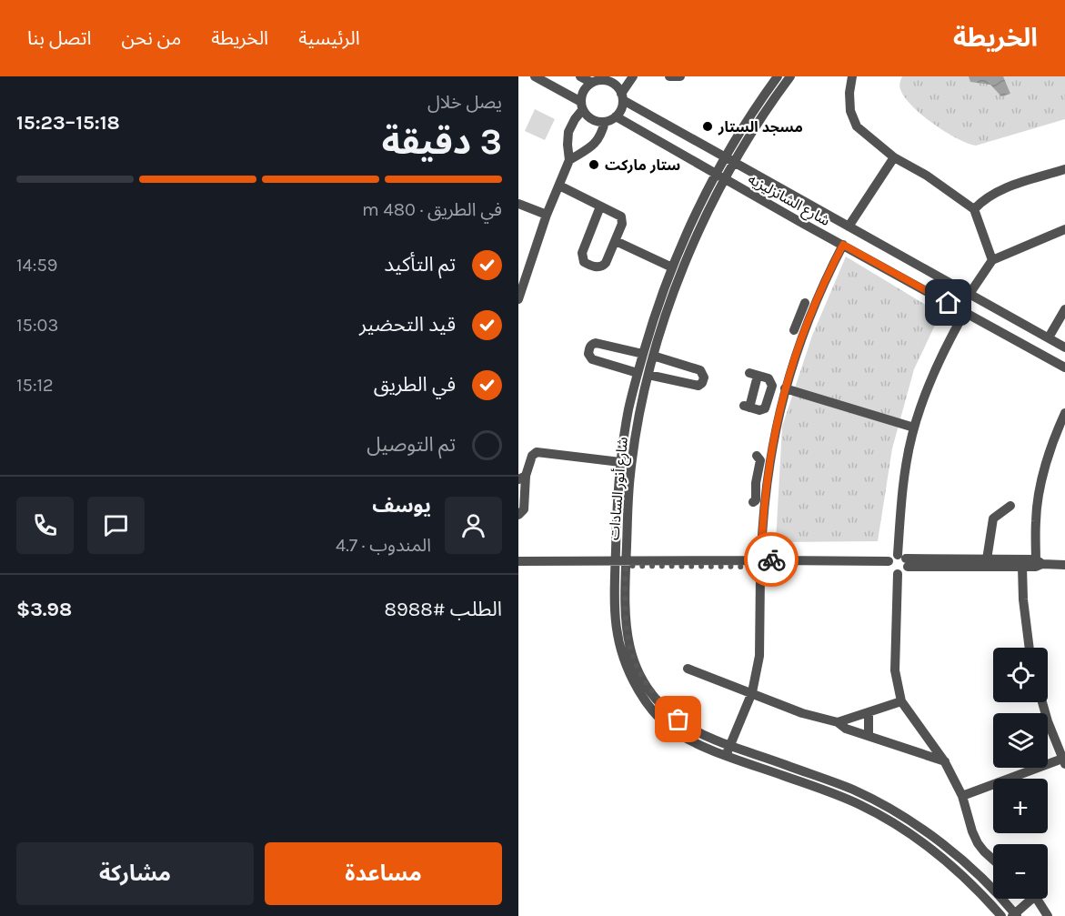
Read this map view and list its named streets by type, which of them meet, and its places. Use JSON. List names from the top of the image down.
{
  "streets": {
    "street": ["شارع الشانزليزيه", "شارع أنور السادات"]
  },
  "crossings": [
    ["شارع الشانزليزيه", "شارع أنور السادات"]
  ],
  "places": ["مسجد الستار", "ستار ماركت"],
  "page": {
    "header": "الخريطة",
    "nav": [
      "الرئيسية",
      "الخريطة",
      "من نحن",
      "اتصل بنا"
    ],
    "heading": ["3 دقيقة", "يصل خلال", "15:18–15:23"],
    "panel": [
      "يوسف",
      "المندوب · 4.7",
      "الطلب #8988",
      "$3.98"
    ],
    "bar": "في الطريق · 480 m",
    "list": [
      ["تم التأكيد", "14:59"],
      ["قيد التحضير", "15:03"],
      ["في الطريق", "15:12"],
      "تم التوصيل"
    ],
    "map_buttons": ["+", "−"],
    "buttons": ["مساعدة", "مشاركة"]
  }
}
